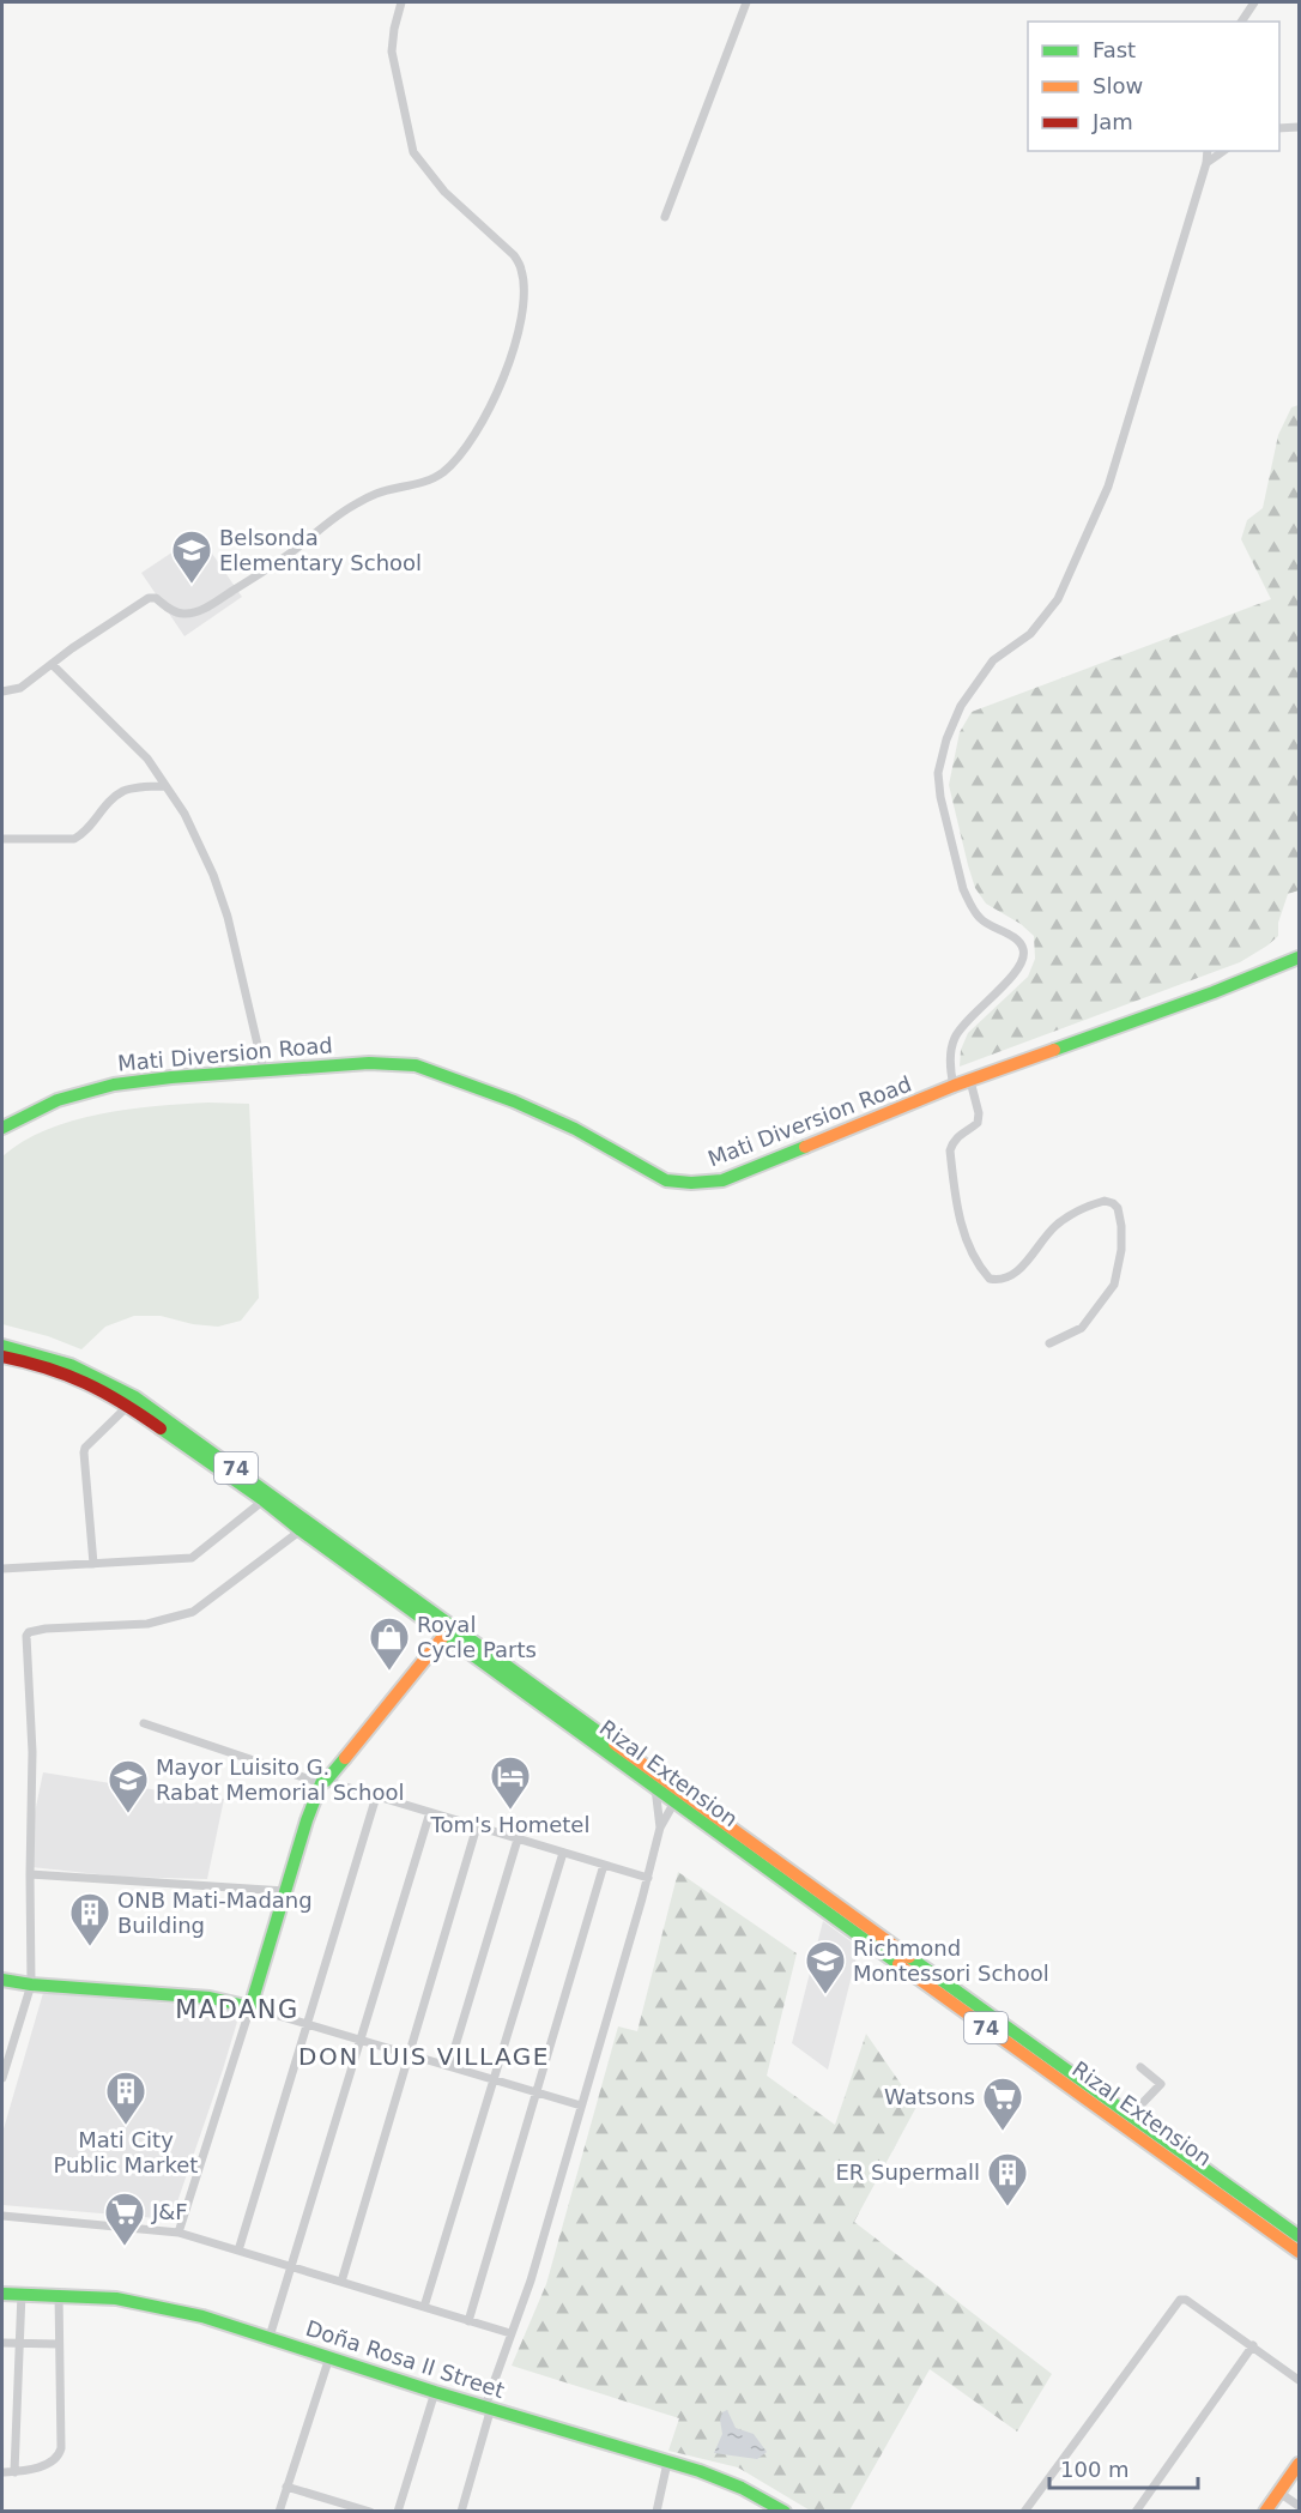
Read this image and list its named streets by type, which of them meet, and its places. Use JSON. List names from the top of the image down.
{
  "streets": {
    "main road": [
      "Mati Diversion Road",
      "74",
      "Rizal Extension",
      "Doña Rosa II Street"
    ]
  },
  "districts": ["MADANG", "DON LUIS VILLAGE"],
  "places": {
    "school or university": ["Belsonda Elementary School", "Mayor Luisito G. Rabat Memorial School", "Richmond Montessori School"],
    "shop": ["Royal Cycle Parts"],
    "hotel": ["Tom's Hometel"],
    "building": ["ONB Mati-Madang Building", "Mati City Public Market", "ER Supermall"],
    "supermarket": ["Watsons", "J&F"]
  },
  "legend": ["Fast", "Slow", "Jam"],
  "scale_bar": "100 m"
}
